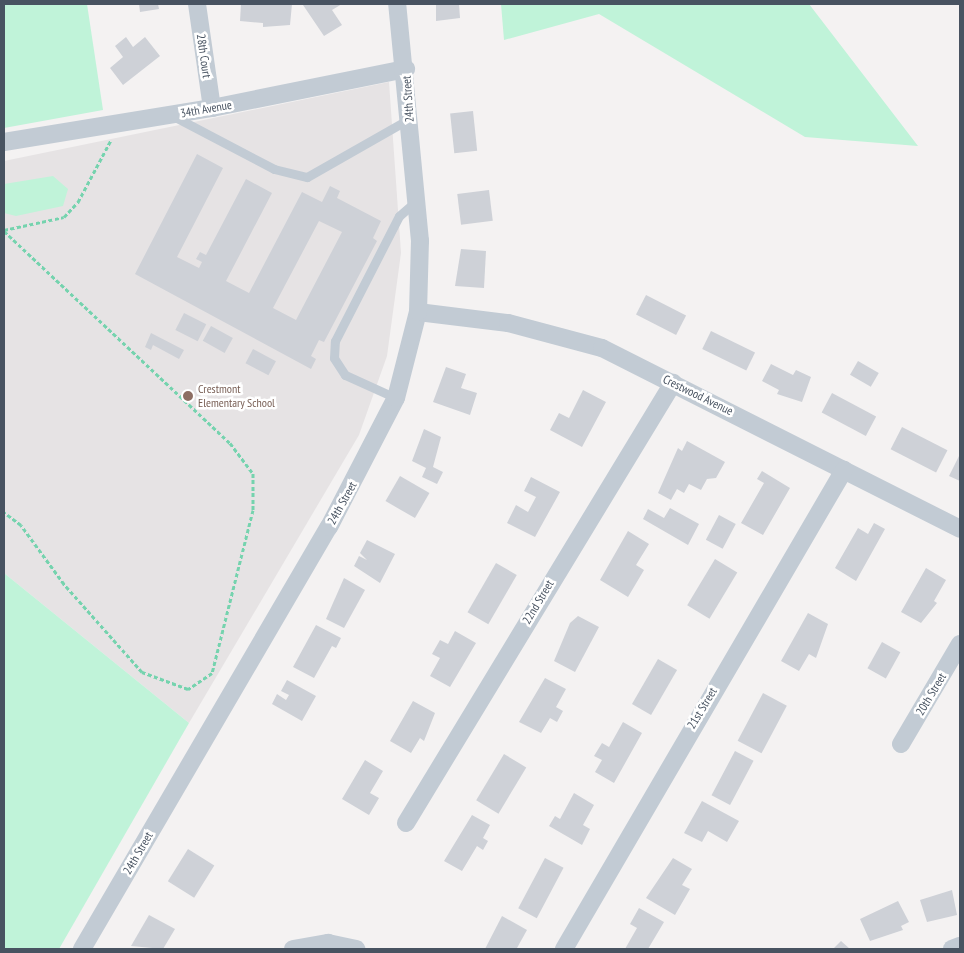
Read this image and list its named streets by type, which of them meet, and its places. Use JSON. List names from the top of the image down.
{
  "streets": {
    "street": [
      "28th Court",
      "24th Street",
      "34th Avenue",
      "Crestwood Avenue",
      "22nd Street",
      "20th Street",
      "21st Street"
    ]
  },
  "crossings": [
    ["28th Court", "34th Avenue"],
    ["24th Street", "34th Avenue"],
    ["24th Street", "Crestwood Avenue"],
    ["Crestwood Avenue", "22nd Street"],
    ["Crestwood Avenue", "21st Street"]
  ],
  "places": ["Crestmont Elementary School"]
}
